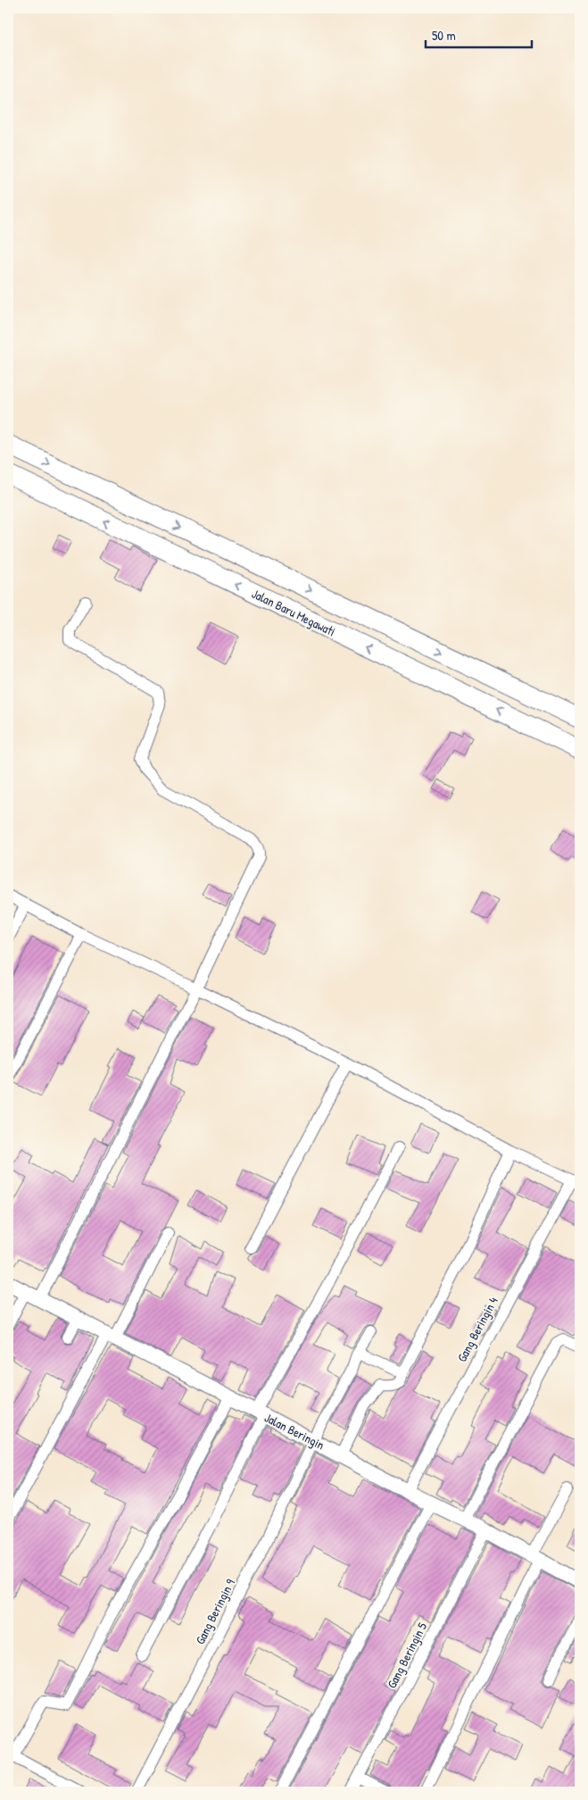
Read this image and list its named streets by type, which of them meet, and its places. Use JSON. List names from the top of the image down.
{
  "streets": {
    "highway": ["Jalan Baru Megawati"],
    "street": [
      "Gang Beringin 4",
      "Jalan Beringin",
      "Gang Beringin 9",
      "Gang Beringin 5"
    ]
  },
  "crossings": [
    ["Gang Beringin 4", "Jalan Beringin"],
    ["Jalan Beringin", "Gang Beringin 9"],
    ["Jalan Beringin", "Gang Beringin 5"]
  ],
  "scale_bar": "50 m"
}
